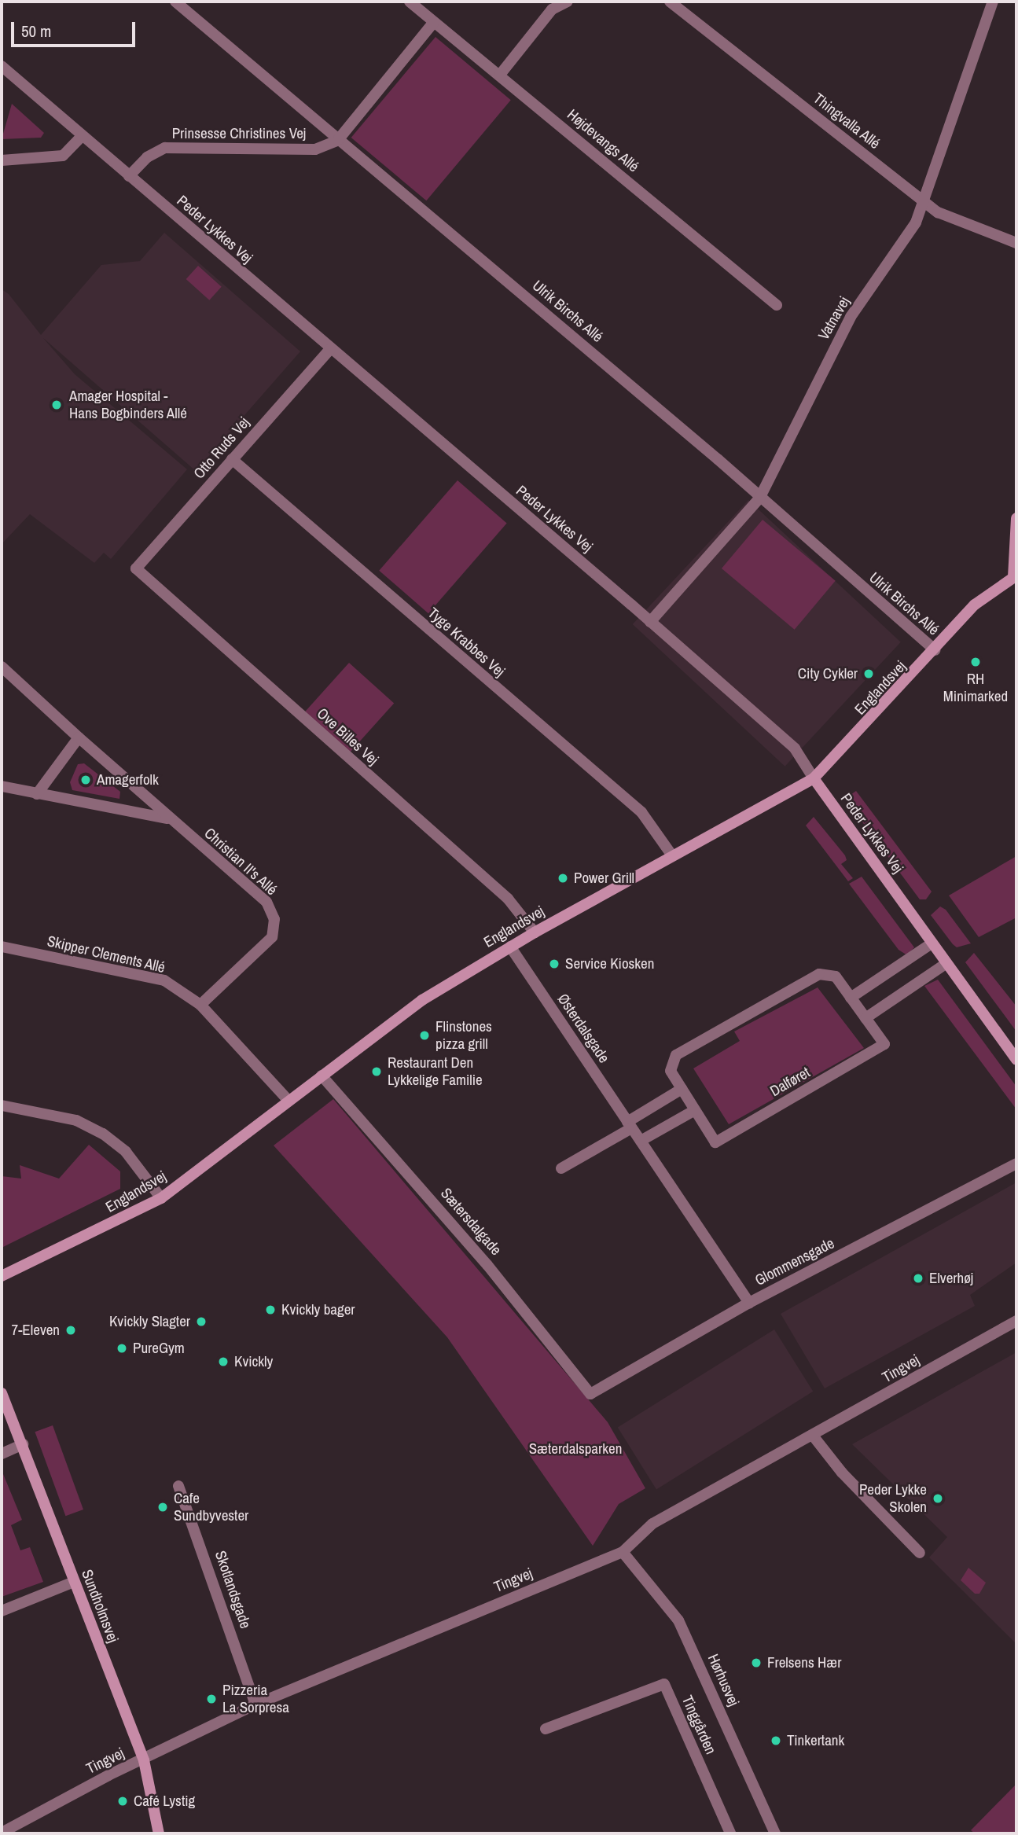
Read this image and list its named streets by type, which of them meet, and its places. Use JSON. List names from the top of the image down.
{
  "streets": {
    "street": [
      "Thingvalla Allé",
      "Prinsesse Christines Vej",
      "Højdevangs Allé",
      "Peder Lykkes Vej",
      "Ulrik Birchs Allé",
      "Vatnavej",
      "Otto Ruds Vej",
      "Tyge Krabbes Vej",
      "Englandsvej",
      "Ove Billes Vej",
      "Christian II's Allé",
      "Skipper Clements Allé",
      "Østerdalsgade",
      "Dalføret",
      "Sætersdalgade",
      "Glommensgade",
      "Tingvej",
      "Skotlandsgade",
      "Sundholmsvej",
      "Hørhusvej",
      "Tinggården"
    ]
  },
  "crossings": [
    ["Thingvalla Allé", "Vatnavej"],
    ["Prinsesse Christines Vej", "Peder Lykkes Vej"],
    ["Prinsesse Christines Vej", "Ulrik Birchs Allé"],
    ["Peder Lykkes Vej", "Vatnavej"],
    ["Peder Lykkes Vej", "Otto Ruds Vej"],
    ["Peder Lykkes Vej", "Englandsvej"],
    ["Ulrik Birchs Allé", "Vatnavej"],
    ["Ulrik Birchs Allé", "Englandsvej"],
    ["Otto Ruds Vej", "Tyge Krabbes Vej"],
    ["Otto Ruds Vej", "Ove Billes Vej"],
    ["Tyge Krabbes Vej", "Englandsvej"],
    ["Englandsvej", "Ove Billes Vej"],
    ["Englandsvej", "Skipper Clements Allé"],
    ["Englandsvej", "Østerdalsgade"],
    ["Englandsvej", "Sætersdalgade"],
    ["Christian II's Allé", "Skipper Clements Allé"],
    ["Østerdalsgade", "Glommensgade"],
    ["Sætersdalgade", "Glommensgade"],
    ["Tingvej", "Skotlandsgade"],
    ["Tingvej", "Sundholmsvej"],
    ["Tingvej", "Hørhusvej"]
  ],
  "parks": ["Sæterdalsparken"],
  "places": [
    "Amager Hospital - Hans Bogbinders Allé",
    "RH Minimarked",
    "City Cykler",
    "Amagerfolk",
    "Power Grill",
    "Service Kiosken",
    "Flinstones pizza grill",
    "Restaurant Den Lykkelige Familie",
    "Elverhøj",
    "Kvickly bager",
    "Kvickly Slagter",
    "7-Eleven",
    "PureGym",
    "Kvickly",
    "Peder Lykke Skolen",
    "Cafe Sundbyvester",
    "Frelsens Hær",
    "Pizzeria La Sorpresa",
    "Tinkertank",
    "Café Lystig"
  ],
  "scale_bar": "50 m"
}
